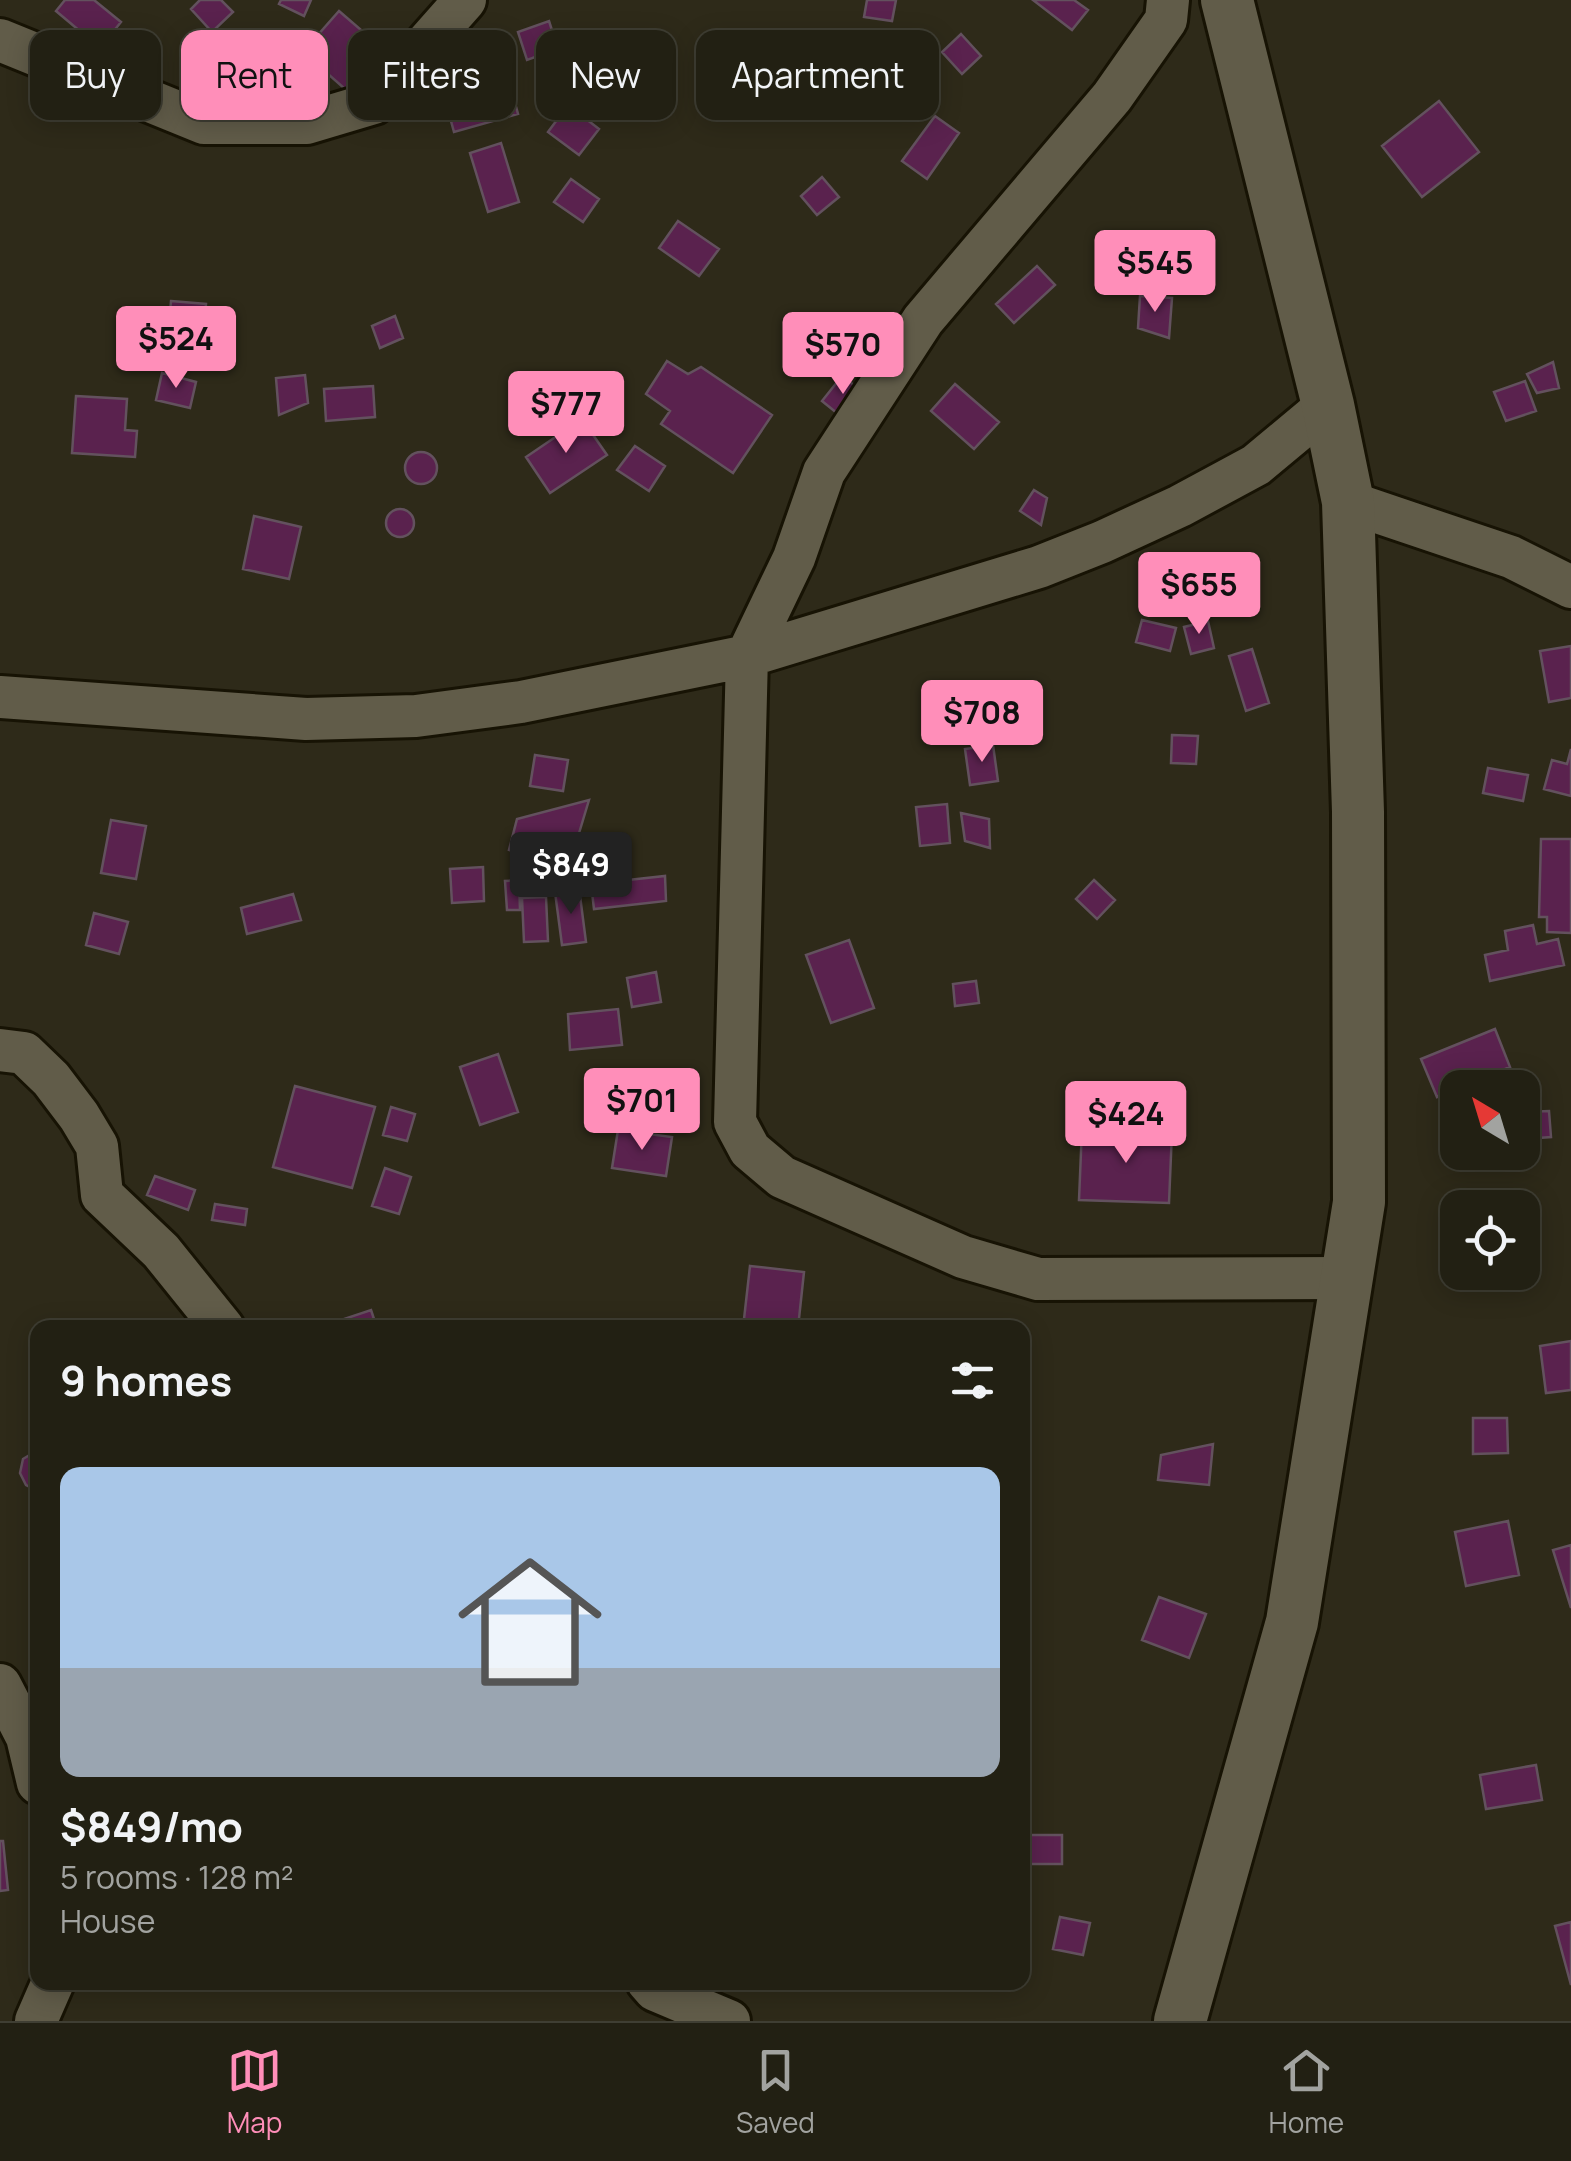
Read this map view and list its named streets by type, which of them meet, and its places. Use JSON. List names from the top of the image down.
{
  "north": "top left",
  "page": {
    "chip": [
      "Buy",
      "Rent",
      "Filters",
      "New",
      "Apartment"
    ],
    "price": [
      "$545",
      "$524",
      "$570",
      "$777",
      "$655",
      "$708",
      "$849",
      "$701",
      "$424"
    ],
    "heading": "9 homes",
    "list": [
      {
        "name": "$849/mo",
        "note": "5 rooms · 128 m² · House"
      }
    ],
    "tabs": ["Map", "Saved", "Home"]
  }
}
